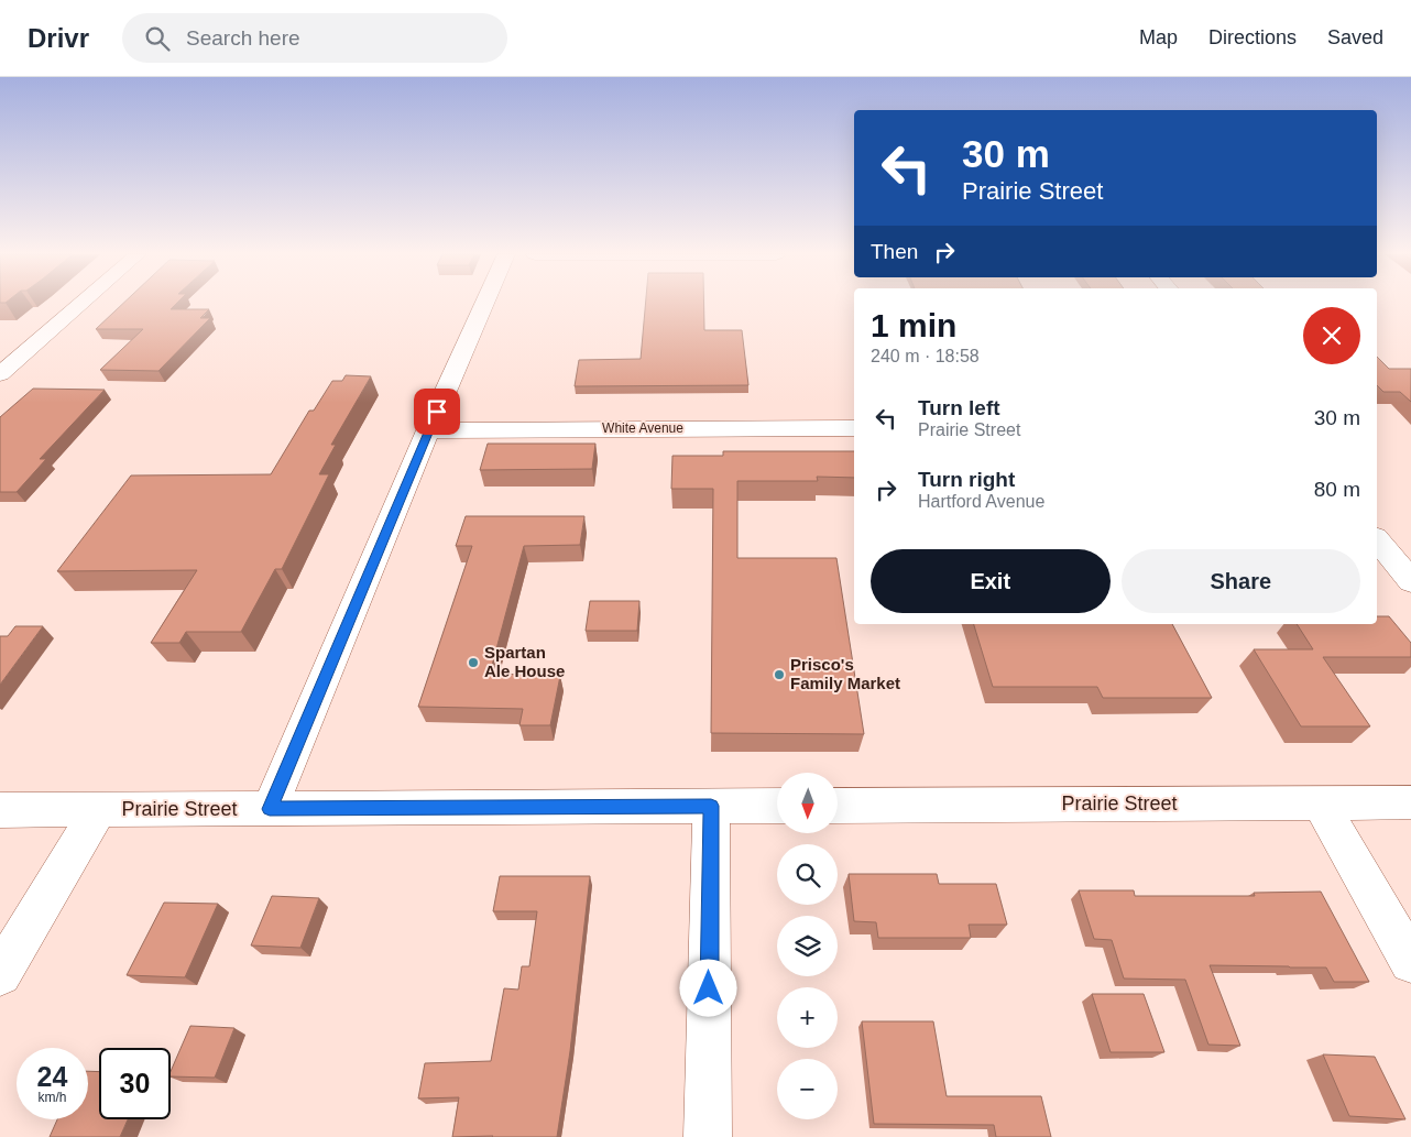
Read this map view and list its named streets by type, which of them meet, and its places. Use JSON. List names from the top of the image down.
{
  "streets": {
    "street": ["White Avenue", "Prairie Street"]
  },
  "places": ["Spartan Ale House", "Prisco's Family Market"],
  "north": "bottom",
  "page": {
    "header": "Drivr",
    "search": "Search here",
    "nav": ["Map", "Directions", "Saved"],
    "turn": ["30 m", "Prairie Street"],
    "then": "Then",
    "heading": ["1 min", "240 m · 18:58"],
    "list": [
      {
        "name": "Turn left",
        "note": "Prairie Street",
        "value": "30 m"
      },
      {
        "name": "Turn right",
        "note": "Hartford Avenue",
        "value": "80 m"
      }
    ],
    "buttons": ["Exit", "Share"],
    "map_buttons": ["+", "−"],
    "speed": "24 km/h",
    "limit": "30"
  }
}
